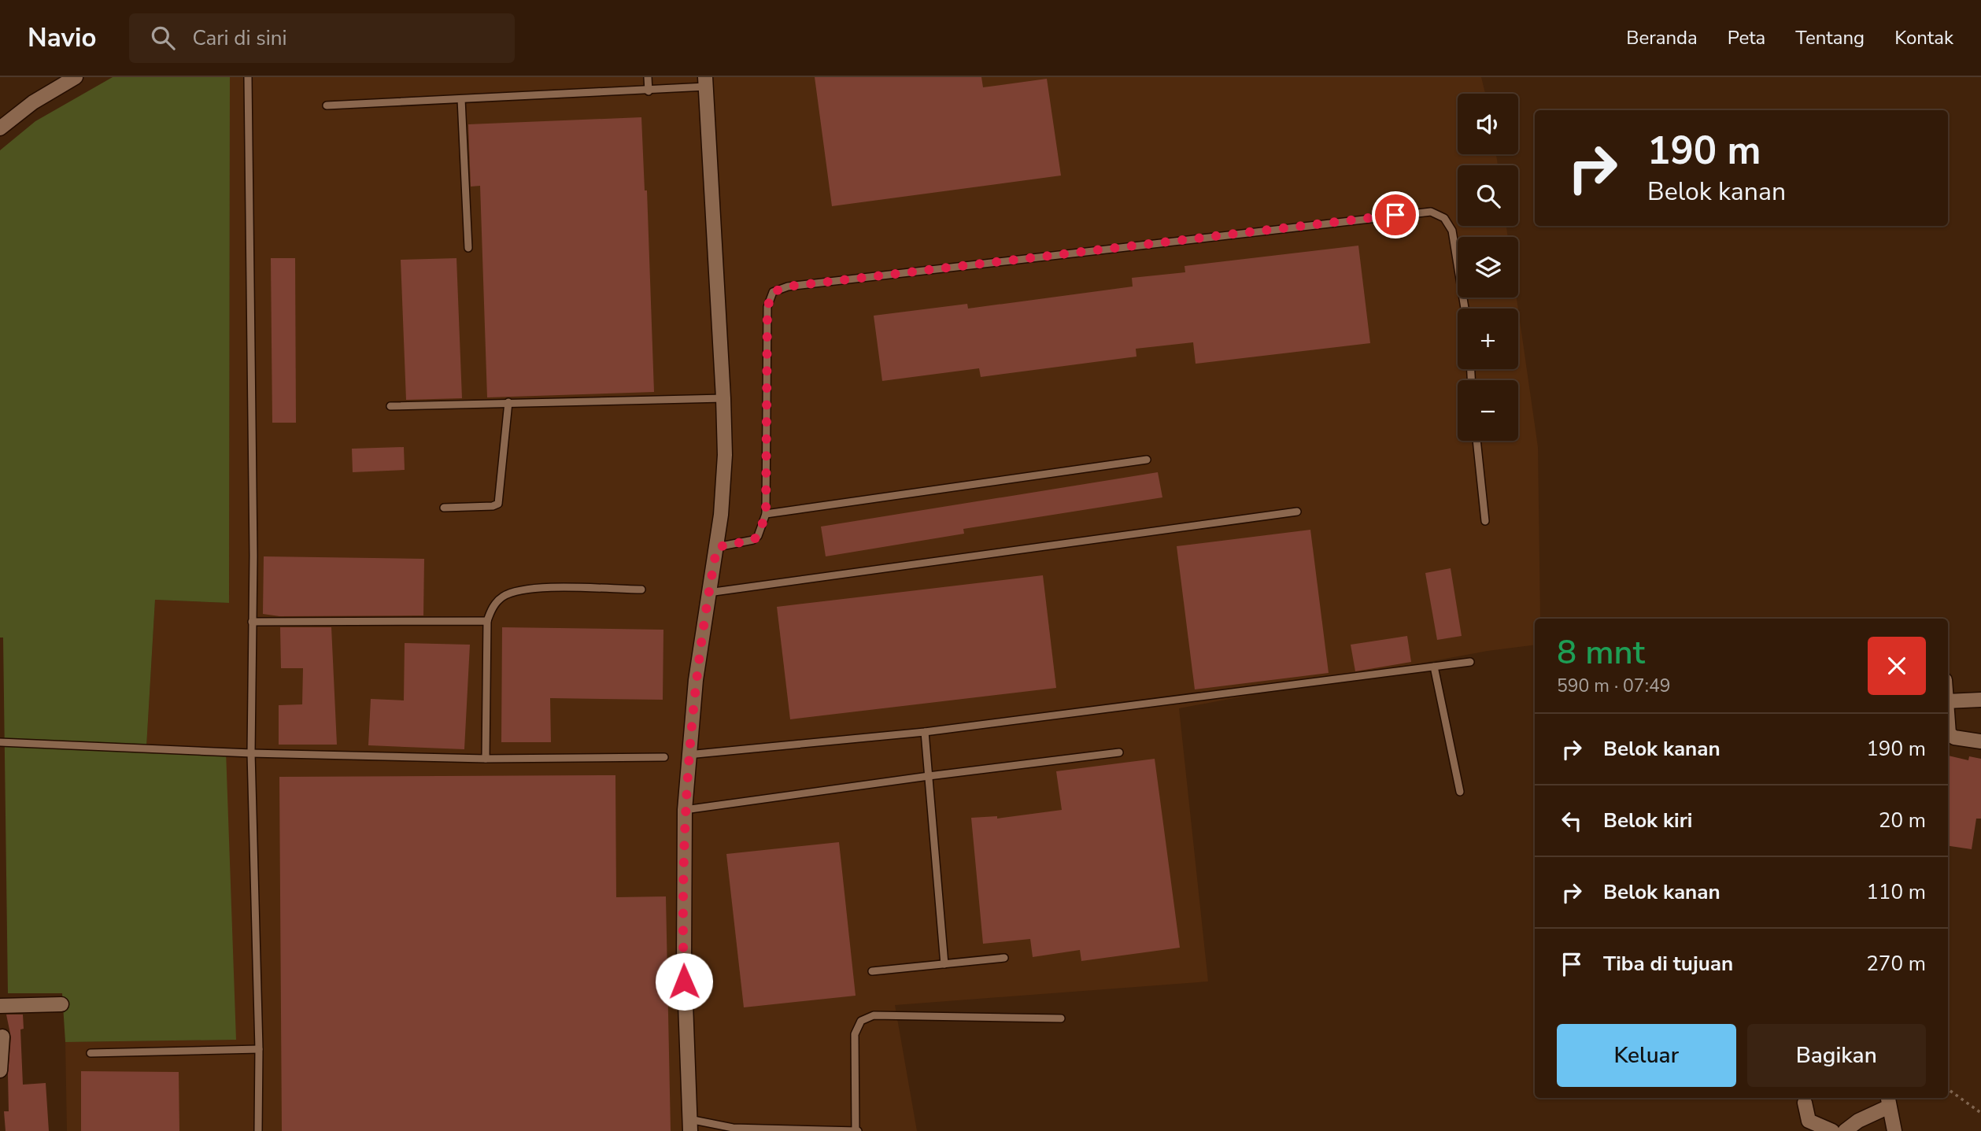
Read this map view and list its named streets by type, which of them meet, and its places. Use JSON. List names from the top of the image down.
{
  "page": {
    "header": "Navio",
    "search": "Cari di sini",
    "nav": [
      "Beranda",
      "Peta",
      "Tentang",
      "Kontak"
    ],
    "map_buttons": ["+", "−"],
    "turn": ["190 m", "Belok kanan"],
    "heading": ["8 mnt", "590 m · 07:49"],
    "list": [
      {
        "name": "Belok kanan",
        "value": "190 m"
      },
      {
        "name": "Belok kiri",
        "value": "20 m"
      },
      {
        "name": "Belok kanan",
        "value": "110 m"
      },
      {
        "name": "Tiba di tujuan",
        "value": "270 m"
      }
    ],
    "buttons": ["Keluar", "Bagikan"]
  }
}
